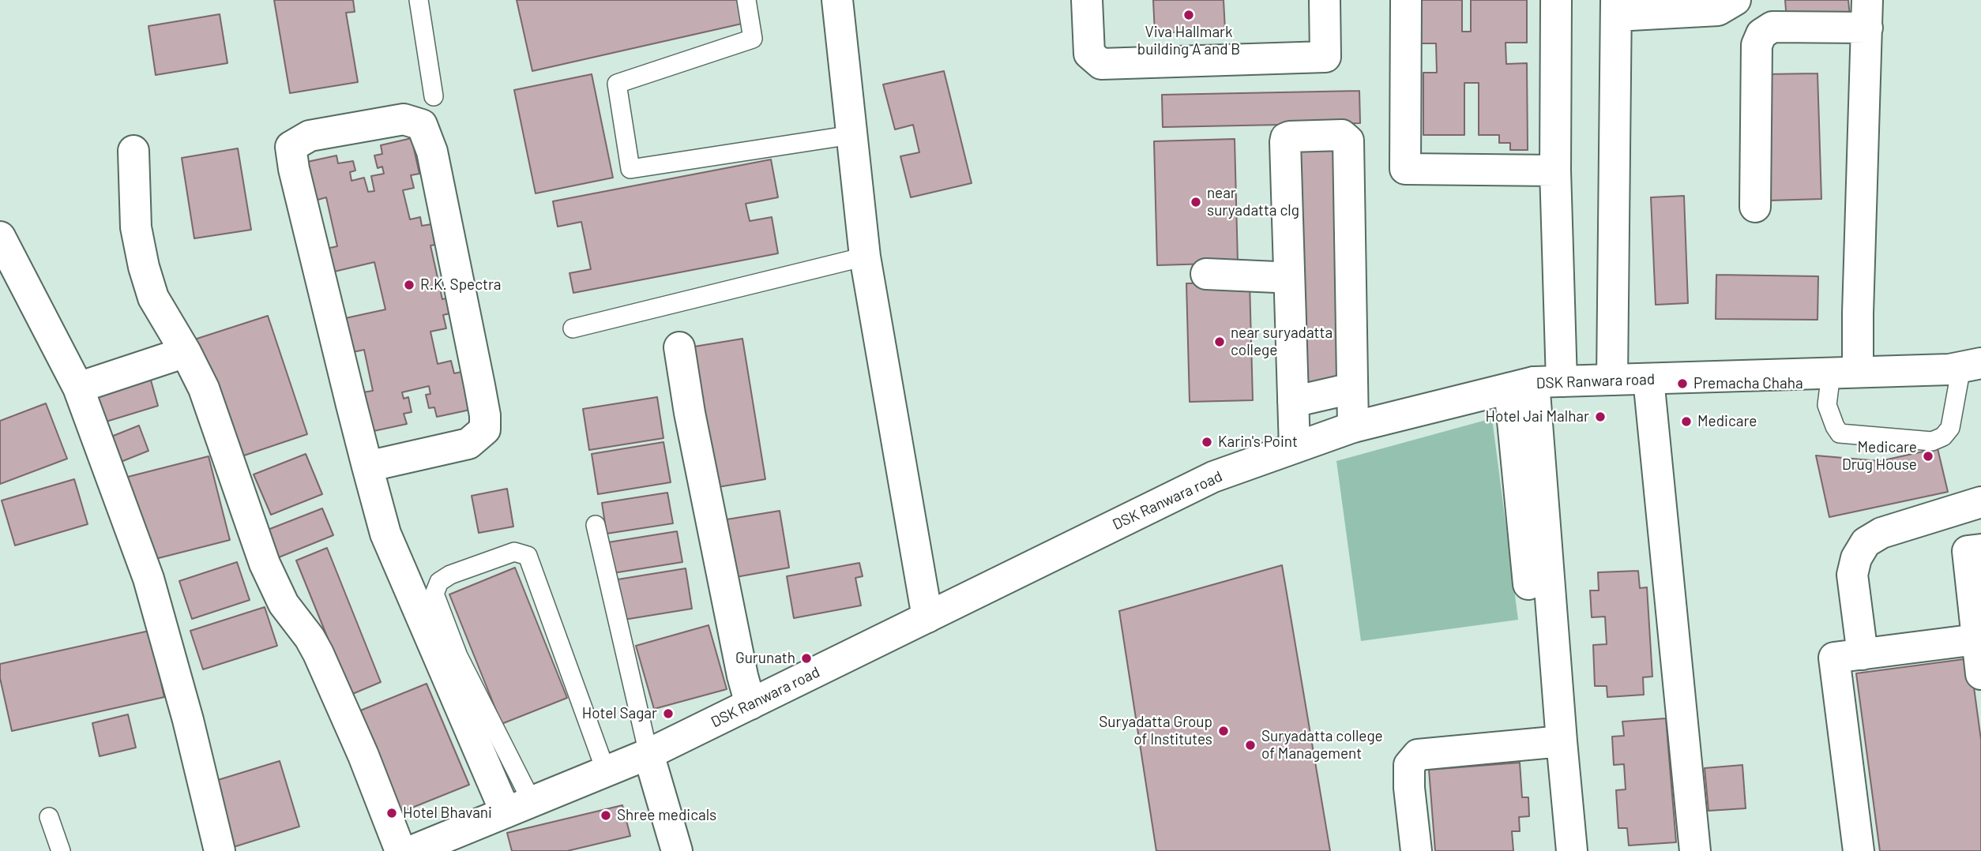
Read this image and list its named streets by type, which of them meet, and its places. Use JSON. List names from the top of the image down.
{
  "streets": {
    "street": ["DSK Ranwara road"]
  },
  "places": [
    "Viva Hallmark building A and B",
    "near suryadatta clg",
    "R.K. Spectra",
    "near suryadatta college",
    "Premacha Chaha",
    "Hotel Jai Malhar",
    "Medicare",
    "Karin's Point",
    "Medicare Drug House",
    "Gurunath",
    "Hotel Sagar",
    "Suryadatta Group of Institutes",
    "Suryadatta college of Management",
    "Hotel Bhavani",
    "Shree medicals"
  ]
}
